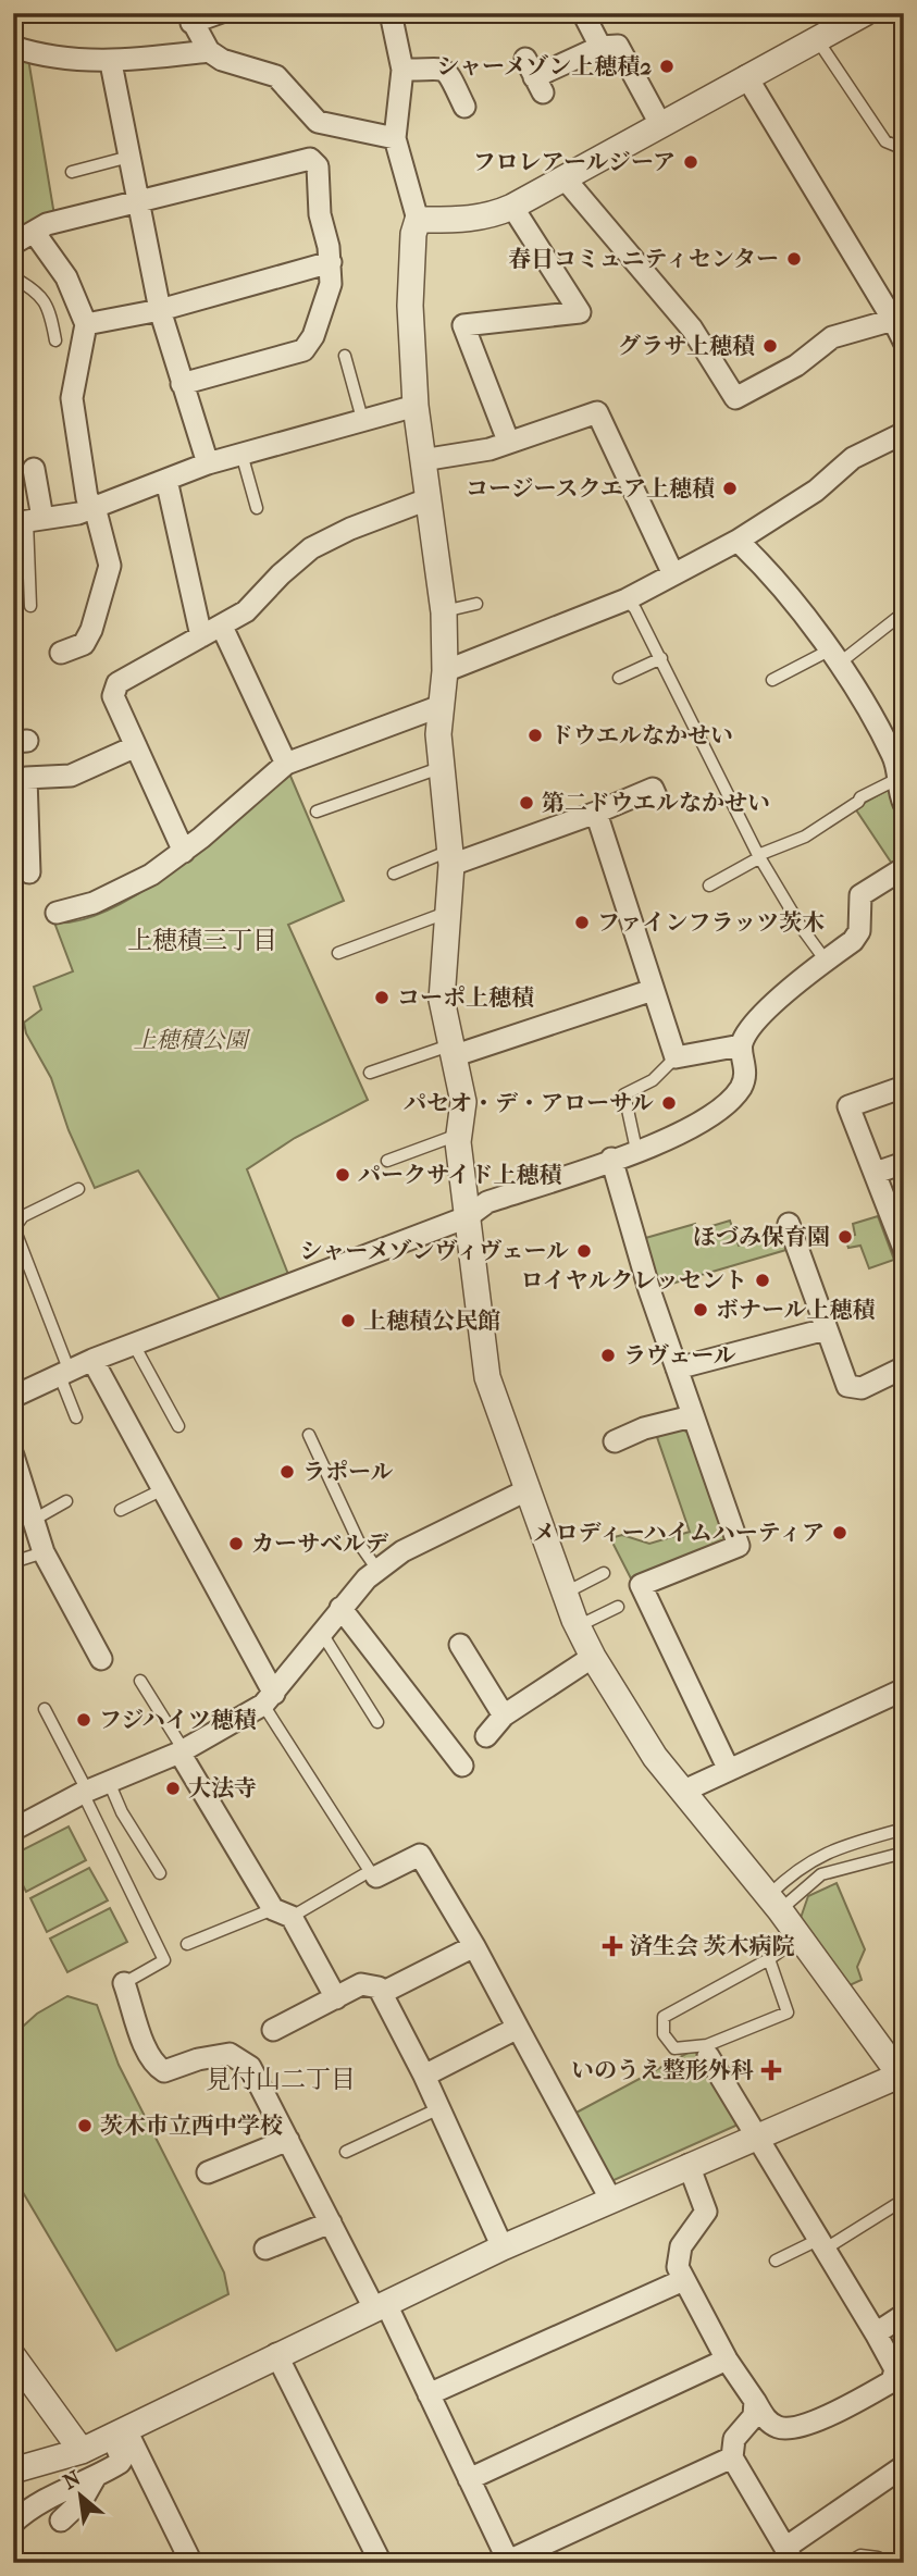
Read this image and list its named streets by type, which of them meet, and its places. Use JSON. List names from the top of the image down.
{
  "districts": ["上穂積三丁目", "見付山二丁目"],
  "parks": ["上穂積公園"],
  "places": {
    "other": [
      "シャーメゾン上穂積2",
      "フロレアールジーア",
      "春日コミュニティセンター",
      "グラサ上穂積",
      "コージースクエア上穂積",
      "ドウエルなかせい",
      "第二ドウエルなかせい",
      "ファインフラッツ茨木",
      "コーポ上穂積",
      "パセオ・デ・アローサル",
      "パークサイド上穂積",
      "ほづみ保育園",
      "シャーメゾンヴィヴェール",
      "ロイヤルクレッセント",
      "ボナール上穂積",
      "上穂積公民館",
      "ラヴェール",
      "ラポール",
      "メロディーハイムハーティア",
      "カーサベルデ",
      "フジハイツ穂積",
      "大法寺",
      "茨木市立西中学校"
    ],
    "health": ["済生会 茨木病院", "いのうえ整形外科"]
  },
  "north": "top left"
}
